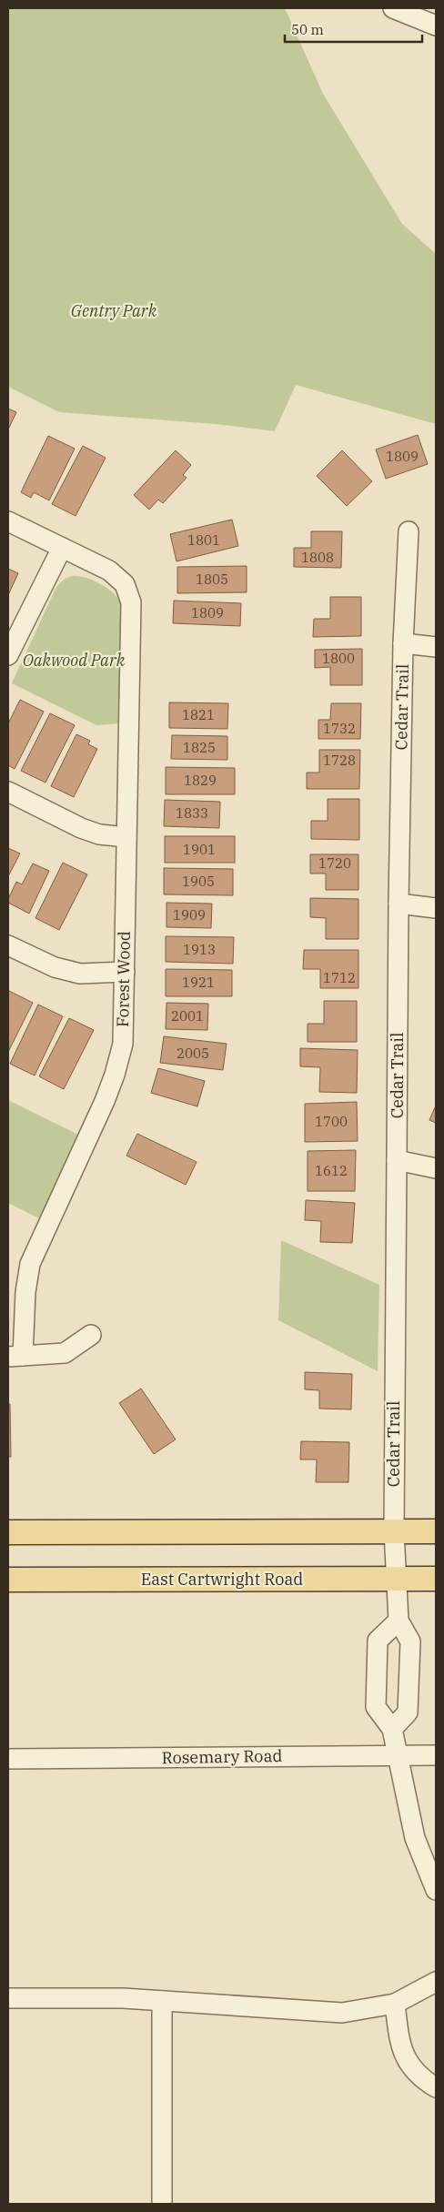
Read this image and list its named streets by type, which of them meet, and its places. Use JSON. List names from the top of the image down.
{
  "streets": {
    "main road": ["East Cartwright Road"],
    "street": ["Cedar Trail", "Forest Wood", "Rosemary Road"]
  },
  "crossings": [
    ["Cedar Trail", "East Cartwright Road"]
  ],
  "parks": ["Gentry Park", "Oakwood Park"],
  "house_numbers": [
    "1809",
    "1801",
    "1808",
    "1805",
    "1809",
    "1800",
    "1821",
    "1732",
    "1825",
    "1728",
    "1829",
    "1833",
    "1901",
    "1720",
    "1905",
    "1909",
    "1913",
    "1712",
    "1921",
    "2001",
    "2005",
    "1700",
    "1612"
  ],
  "scale_bar": "50 m"
}
